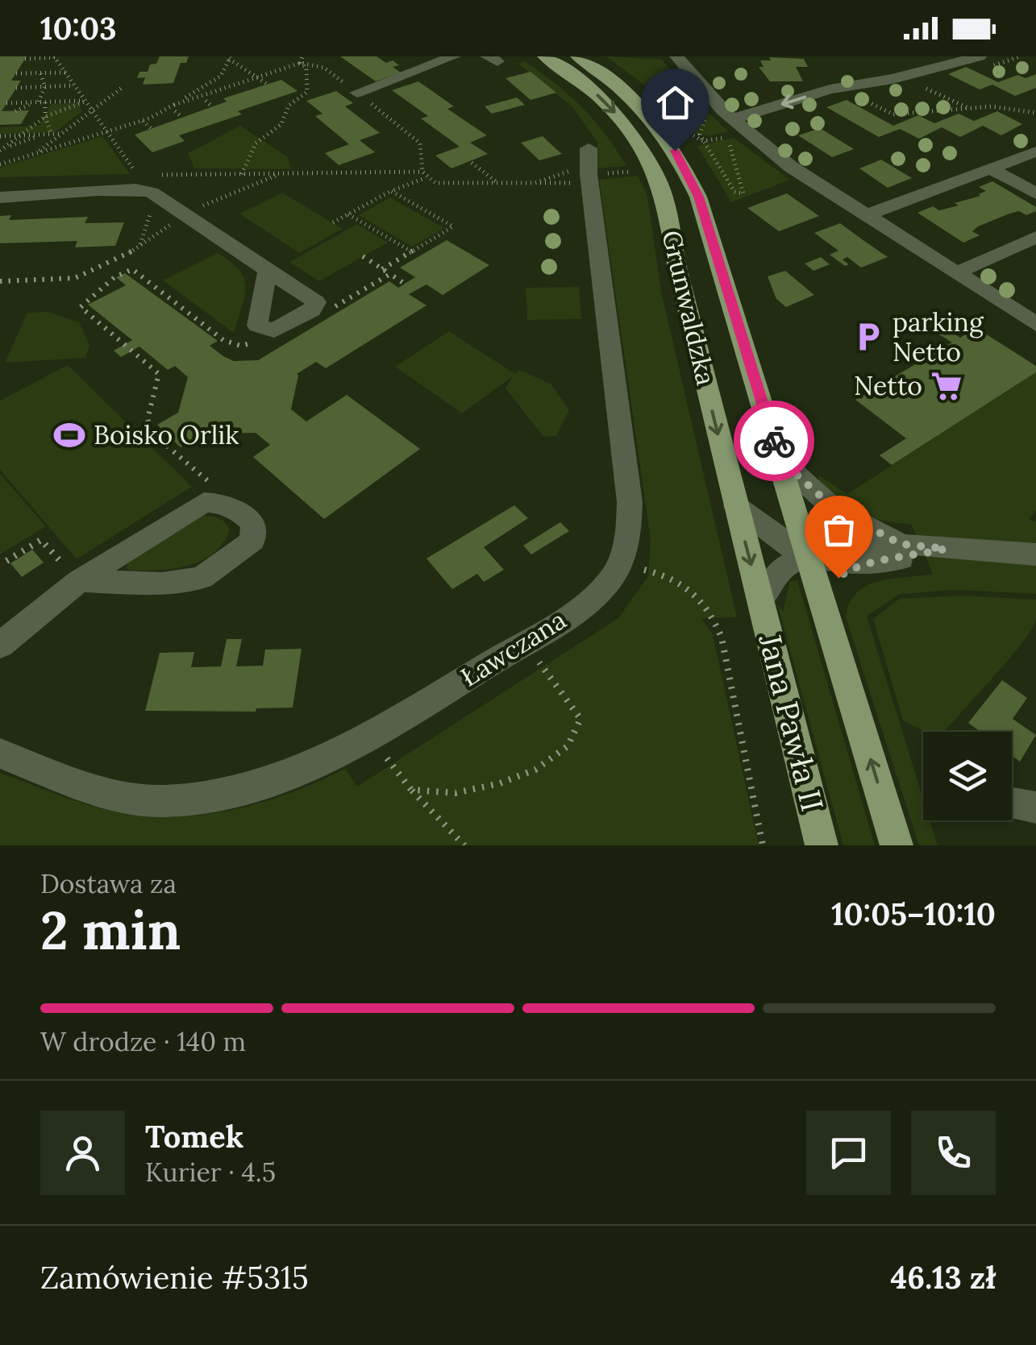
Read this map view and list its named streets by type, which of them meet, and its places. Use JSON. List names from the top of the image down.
{
  "streets": {
    "main road": ["Grunwaldzka", "Jana Pawła II"],
    "street": ["Ławczana"]
  },
  "crossings": [
    ["Grunwaldzka", "Jana Pawła II"]
  ],
  "places": {
    "parking": ["parking Netto"],
    "supermarket": ["Netto"],
    "sports": ["Boisko Orlik"]
  },
  "page": {
    "status": "10:03",
    "heading": ["2 min", "Dostawa za", "10:05–10:10"],
    "panel": [
      "Tomek",
      "Kurier · 4.5",
      "Zamówienie #5315",
      "46.13 zł"
    ],
    "bar": "W drodze · 140 m"
  }
}
